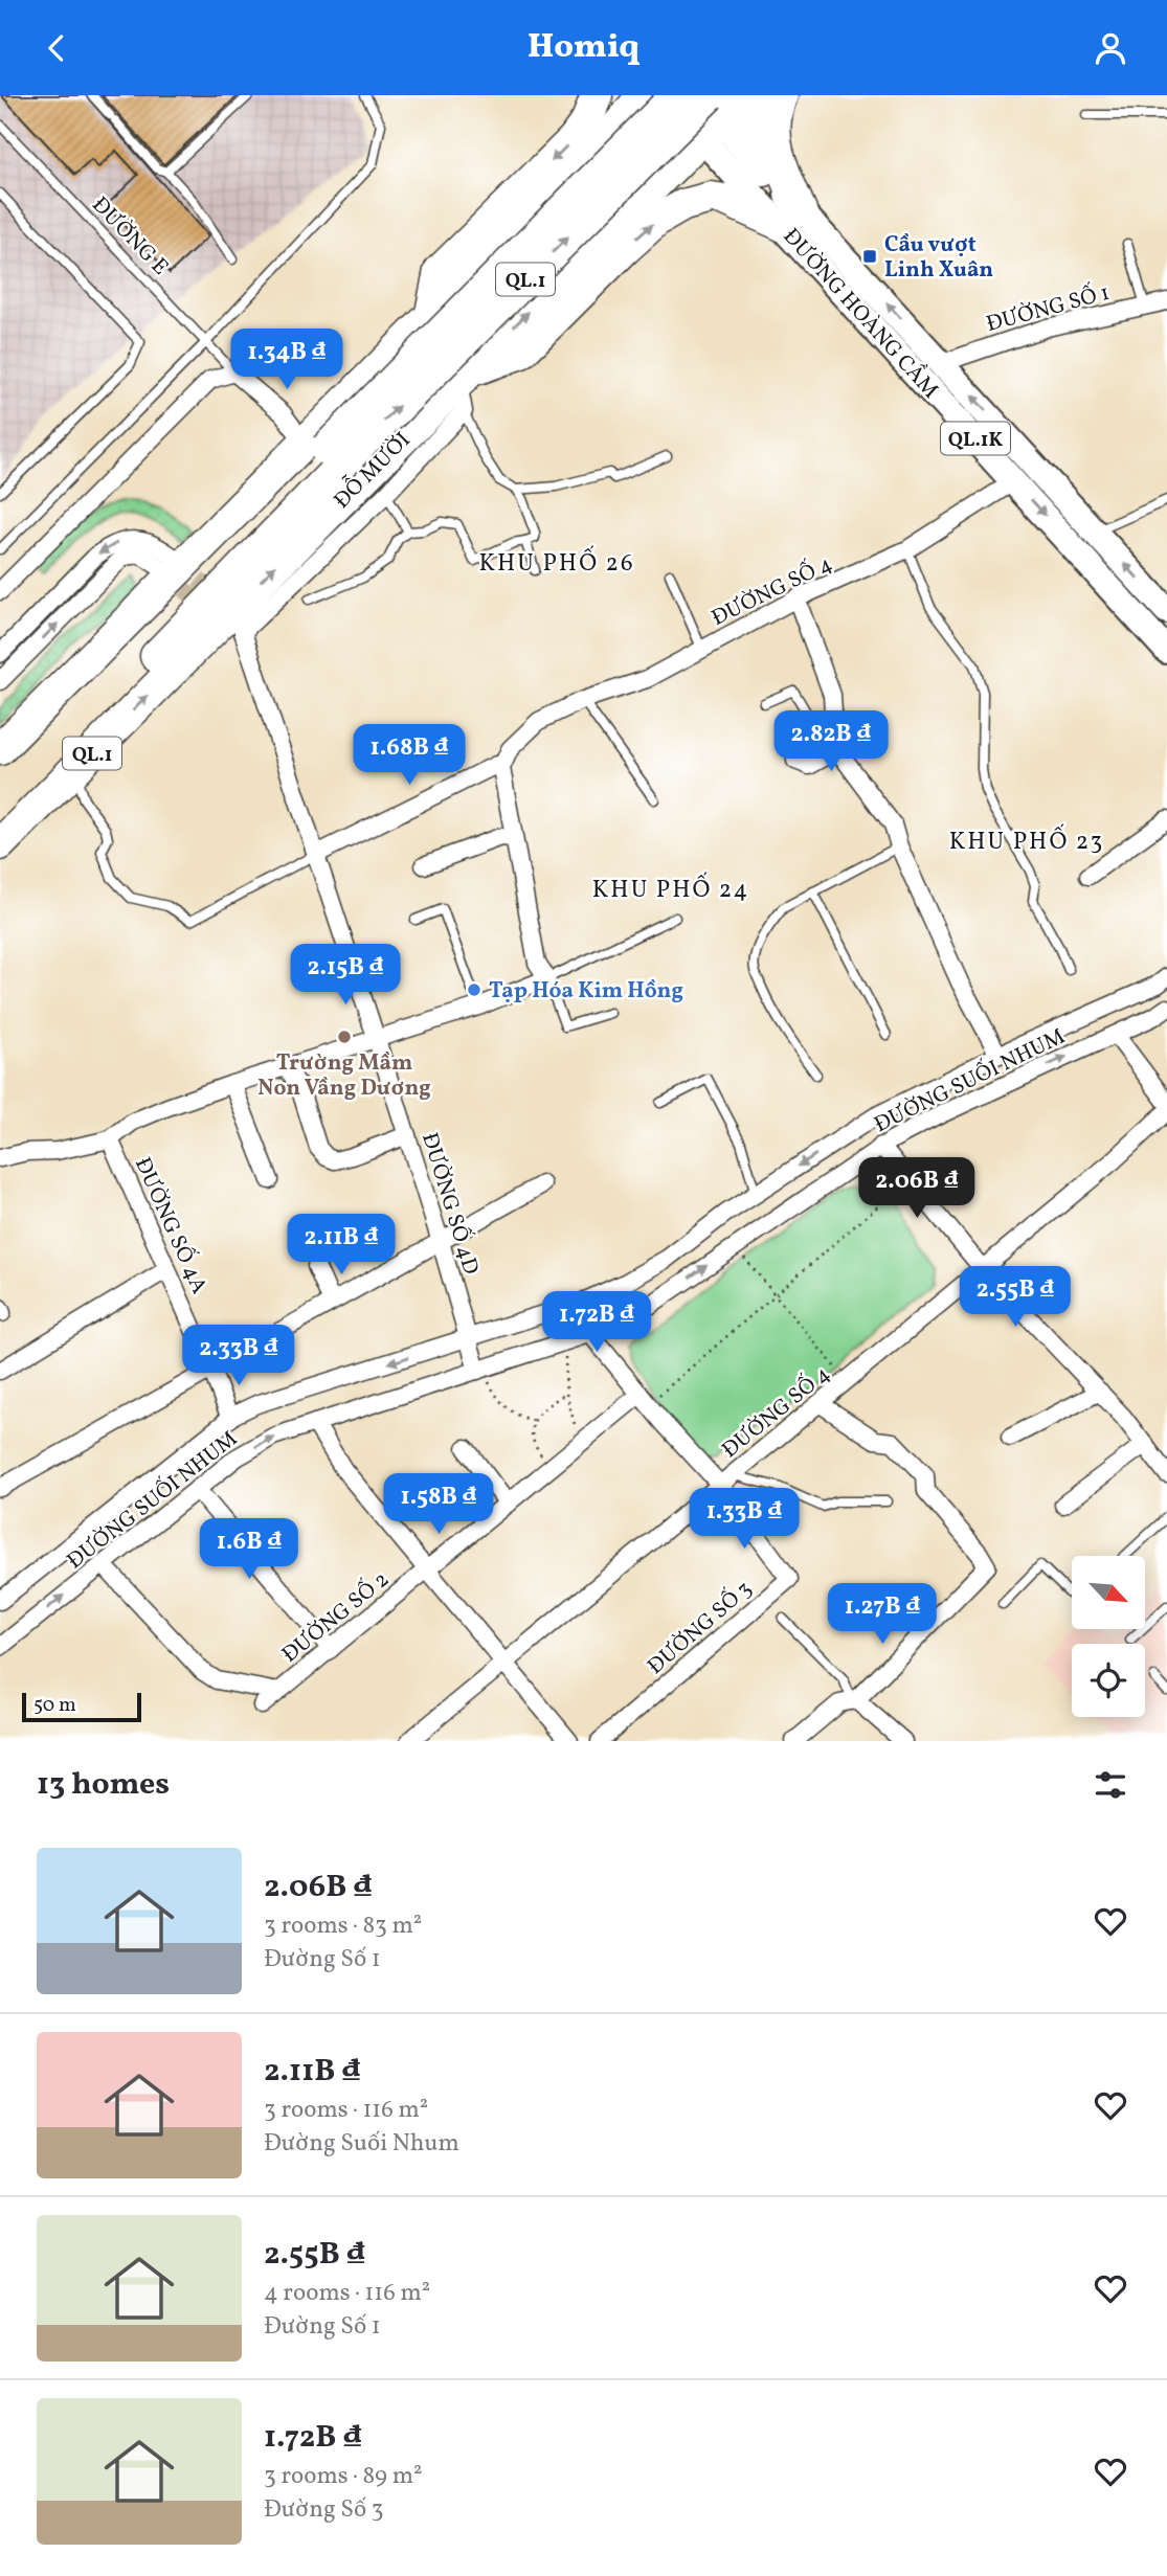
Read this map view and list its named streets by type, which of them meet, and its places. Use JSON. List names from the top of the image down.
{
  "streets": {
    "highway": ["QL.1", "ĐỖ MƯỜI"],
    "main road": ["ĐƯỜNG HOÀNG CẦM", "QL.1K"],
    "street": [
      "ĐƯỜNG SỐ 1",
      "ĐƯỜNG SỐ 4",
      "ĐƯỜNG SUỐI NHUM",
      "ĐƯỜNG SỐ 4D",
      "ĐƯỜNG SỐ 4A",
      "ĐƯỜNG SỐ 2",
      "ĐƯỜNG SỐ 3"
    ],
    "lane": ["ĐƯỜNG E"]
  },
  "crossings": [
    ["QL.1", "ĐƯỜNG HOÀNG CẦM"],
    ["QL.1", "ĐỖ MƯỜI"],
    ["ĐƯỜNG SỐ 1", "ĐƯỜNG HOÀNG CẦM"],
    ["ĐƯỜNG HOÀNG CẦM", "ĐỖ MƯỜI"],
    ["ĐƯỜNG HOÀNG CẦM", "ĐƯỜNG SỐ 4"],
    ["ĐƯỜNG SỐ 4", "ĐƯỜNG SỐ 3"],
    ["ĐƯỜNG SUỐI NHUM", "ĐƯỜNG SỐ 4D"],
    ["ĐƯỜNG SUỐI NHUM", "ĐƯỜNG SỐ 4A"],
    ["ĐƯỜNG SUỐI NHUM", "ĐƯỜNG SỐ 3"],
    ["ĐƯỜNG SỐ 2", "ĐƯỜNG SỐ 3"]
  ],
  "districts": ["KHU PHỐ 26", "KHU PHỐ 23", "KHU PHỐ 24"],
  "places": {
    "transit": ["Cầu vượt Linh Xuân"],
    "other": ["Tạp Hóa Kim Hồng", "Trường Mầm Non Vầng Dương"]
  },
  "scale_bar": "50 m",
  "north": "bottom right",
  "page": {
    "header": "Homiq",
    "price": [
      "1.34B ₫",
      "2.82B ₫",
      "1.68B ₫",
      "2.15B ₫",
      "2.06B ₫",
      "2.11B ₫",
      "2.55B ₫",
      "1.72B ₫",
      "2.33B ₫",
      "1.58B ₫",
      "1.33B ₫",
      "1.6B ₫",
      "1.27B ₫"
    ],
    "scale": "50 m",
    "heading": "13 homes",
    "list": [
      {
        "name": "2.06B ₫",
        "note": "3 rooms · 83 m² · Đường Số 1"
      },
      {
        "name": "2.11B ₫",
        "note": "3 rooms · 116 m² · Đường Suối Nhum"
      },
      {
        "name": "2.55B ₫",
        "note": "4 rooms · 116 m² · Đường Số 1"
      },
      {
        "name": "1.72B ₫",
        "note": "3 rooms · 89 m² · Đường Số 3"
      }
    ]
  }
}
